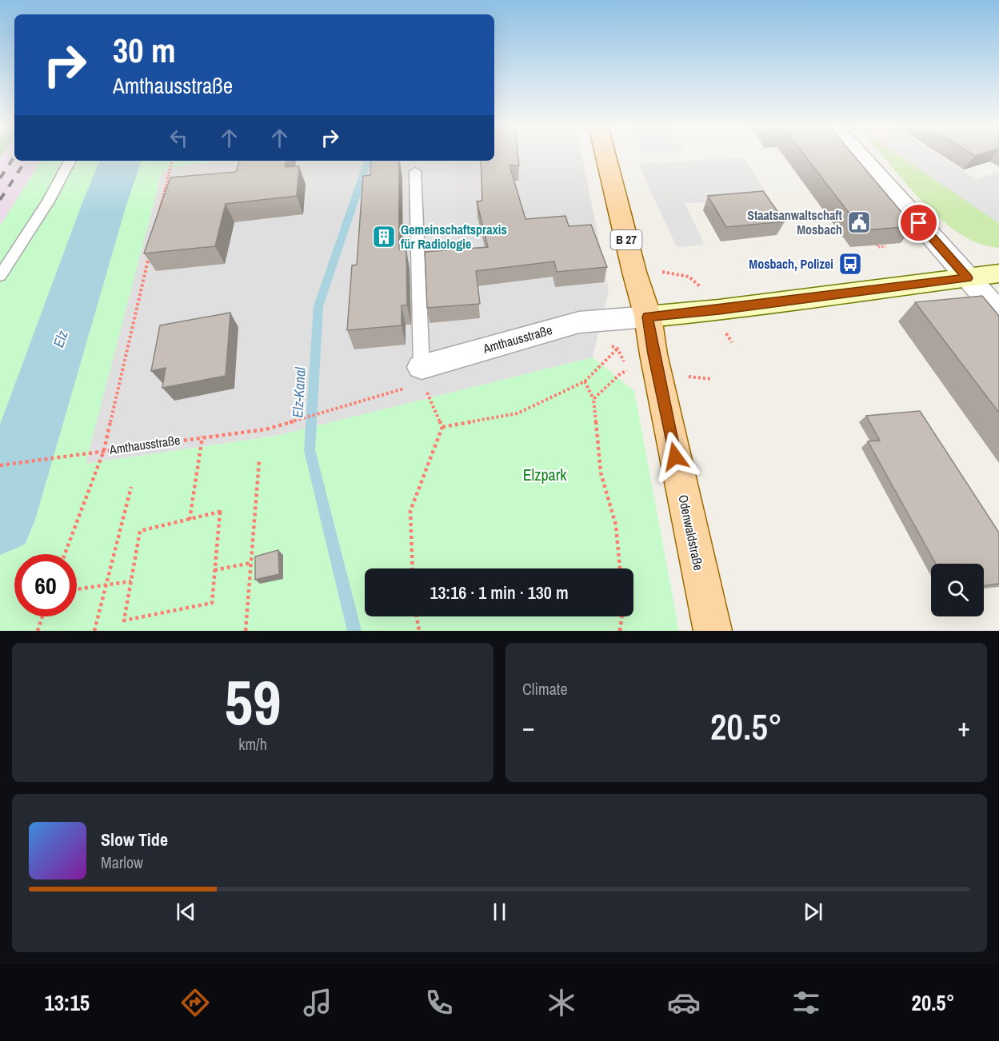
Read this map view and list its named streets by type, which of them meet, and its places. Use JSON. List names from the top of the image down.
{
  "streets": {
    "main road": ["B 27", "Amthausstraße", "Odenwaldstraße"]
  },
  "crossings": [
    ["Amthausstraße", "Odenwaldstraße"]
  ],
  "water": ["Elz", "Elz-Kanal"],
  "parks": ["Elzpark"],
  "places": {
    "public building": ["Staatsanwaltschaft Mosbach"],
    "building": ["Gemeinschaftspraxis für Radiologie"],
    "bus stop": ["Mosbach, Polizei"]
  },
  "page": {
    "turn": ["30 m", "Amthausstraße"],
    "limit": "60",
    "trip": "13:16 · 1 min · 130 m",
    "tile": [
      ["59", "km/h"],
      "Climate"
    ],
    "heat": ["−", "20.5°", "+"],
    "song": ["Slow Tide", "Marlow"],
    "tabs": ["13:15", "20.5°"]
  }
}
